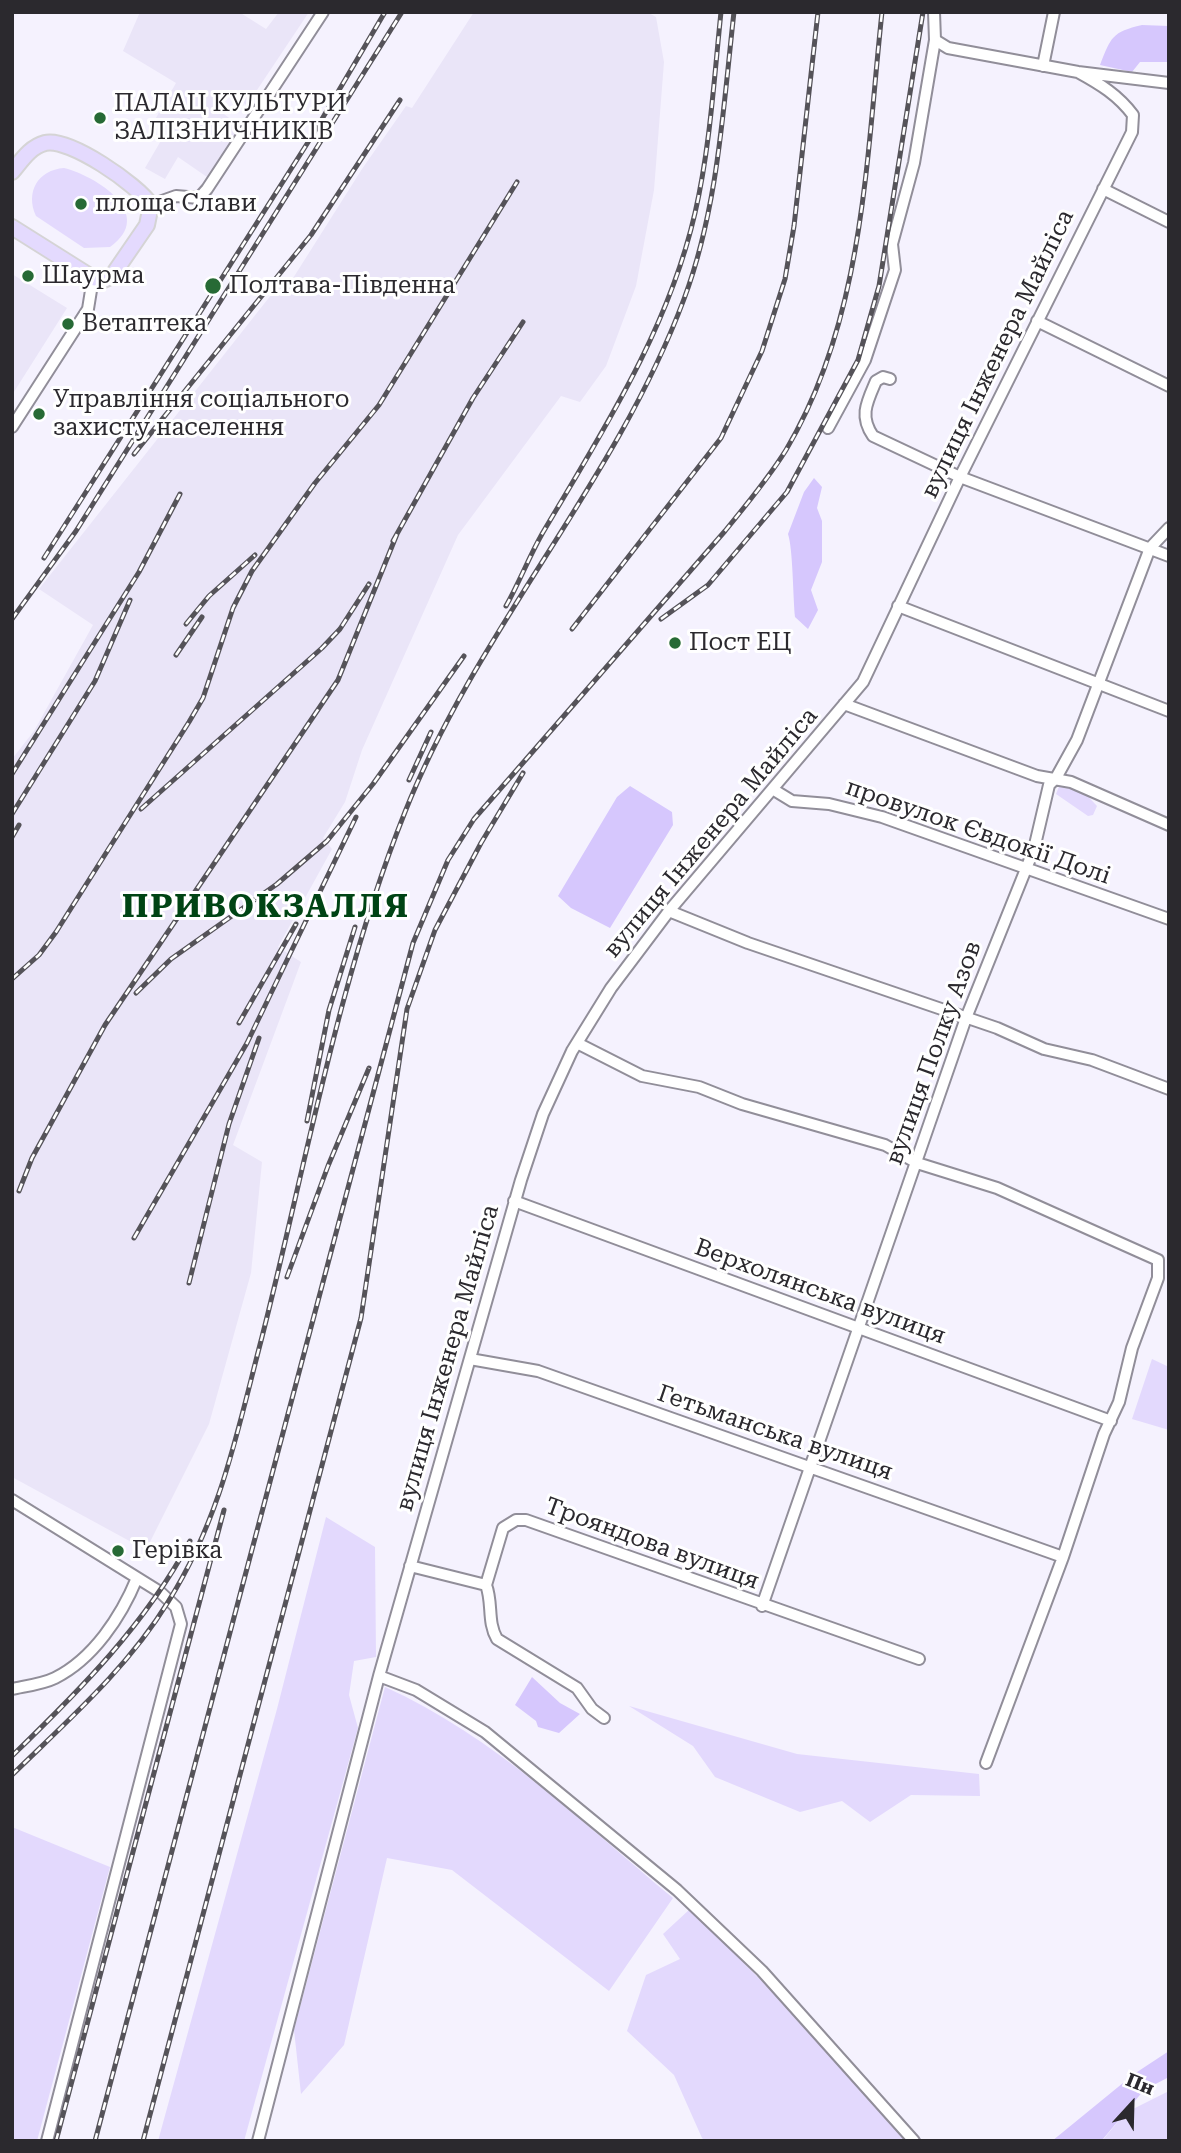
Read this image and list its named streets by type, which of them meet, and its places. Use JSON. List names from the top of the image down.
{
  "streets": {
    "street": [
      "вулиця Інженера Майліса",
      "провулок Євдокії Долі",
      "вулиця Полку Азов",
      "Верхолянська вулиця",
      "Гетьманська вулиця",
      "Трояндова вулиця"
    ]
  },
  "crossings": [
    ["вулиця Інженера Майліса", "провулок Євдокії Долі"],
    ["вулиця Інженера Майліса", "Верхолянська вулиця"],
    ["вулиця Інженера Майліса", "Гетьманська вулиця"],
    ["провулок Євдокії Долі", "вулиця Полку Азов"],
    ["вулиця Полку Азов", "Верхолянська вулиця"],
    ["вулиця Полку Азов", "Гетьманська вулиця"],
    ["вулиця Полку Азов", "Трояндова вулиця"]
  ],
  "districts": ["ПРИВОКЗАЛЛЯ"],
  "places": [
    "ПАЛАЦ КУЛЬТУРИ ЗАЛIЗНИЧНИКIВ",
    "площа Слави",
    "Шаурма",
    "Полтава-Південна",
    "Ветаптека",
    "Управління соціального захисту населення",
    "Пост ЕЦ",
    "Герівка"
  ],
  "north": "top"
}
